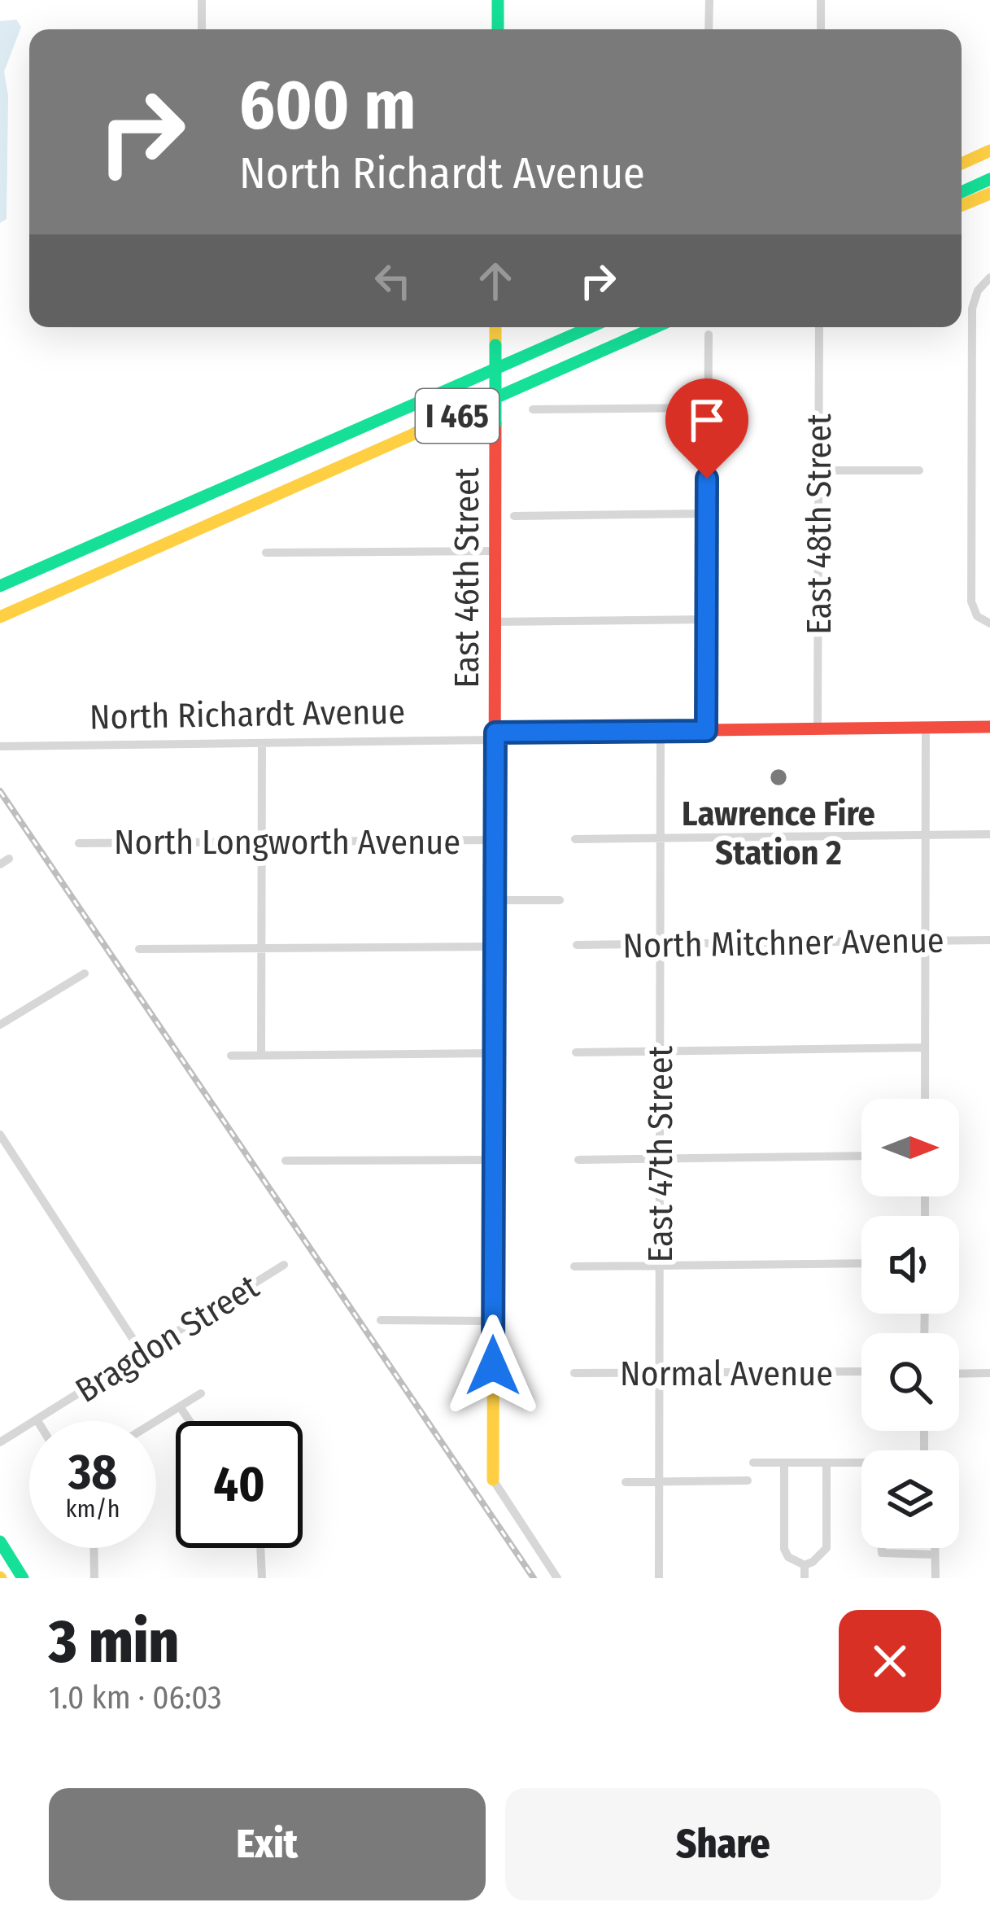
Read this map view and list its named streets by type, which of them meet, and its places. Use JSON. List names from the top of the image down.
{
  "streets": {
    "main road": ["I 465", "East 46th Street", "North Richardt Avenue"],
    "street": [
      "East 48th Street",
      "North Longworth Avenue",
      "North Mitchner Avenue",
      "East 47th Street",
      "Bragdon Street",
      "Normal Avenue"
    ]
  },
  "crossings": [
    ["East 48th Street", "North Richardt Avenue"],
    ["East 46th Street", "North Richardt Avenue"],
    ["East 46th Street", "North Longworth Avenue"],
    ["North Richardt Avenue", "East 47th Street"],
    ["North Mitchner Avenue", "East 47th Street"],
    ["East 47th Street", "Normal Avenue"]
  ],
  "places": ["Lawrence Fire Station 2"],
  "north": "right",
  "page": {
    "turn": ["600 m", "North Richardt Avenue"],
    "speed": "38 km/h",
    "limit": "40",
    "heading": ["3 min", "1.0 km · 06:03"],
    "buttons": ["Exit", "Share"]
  }
}
